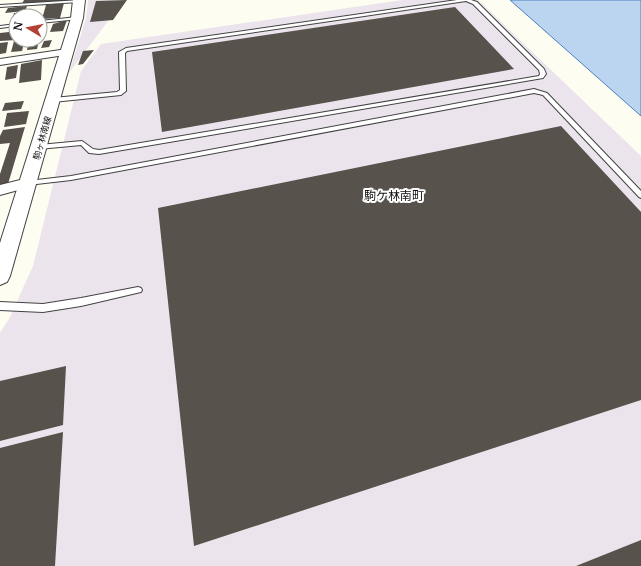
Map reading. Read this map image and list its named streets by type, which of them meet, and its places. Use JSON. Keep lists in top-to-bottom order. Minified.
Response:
{"streets":{"street":["駒ヶ林南線"]},"districts":["駒ケ林南町"],"north":"left"}
